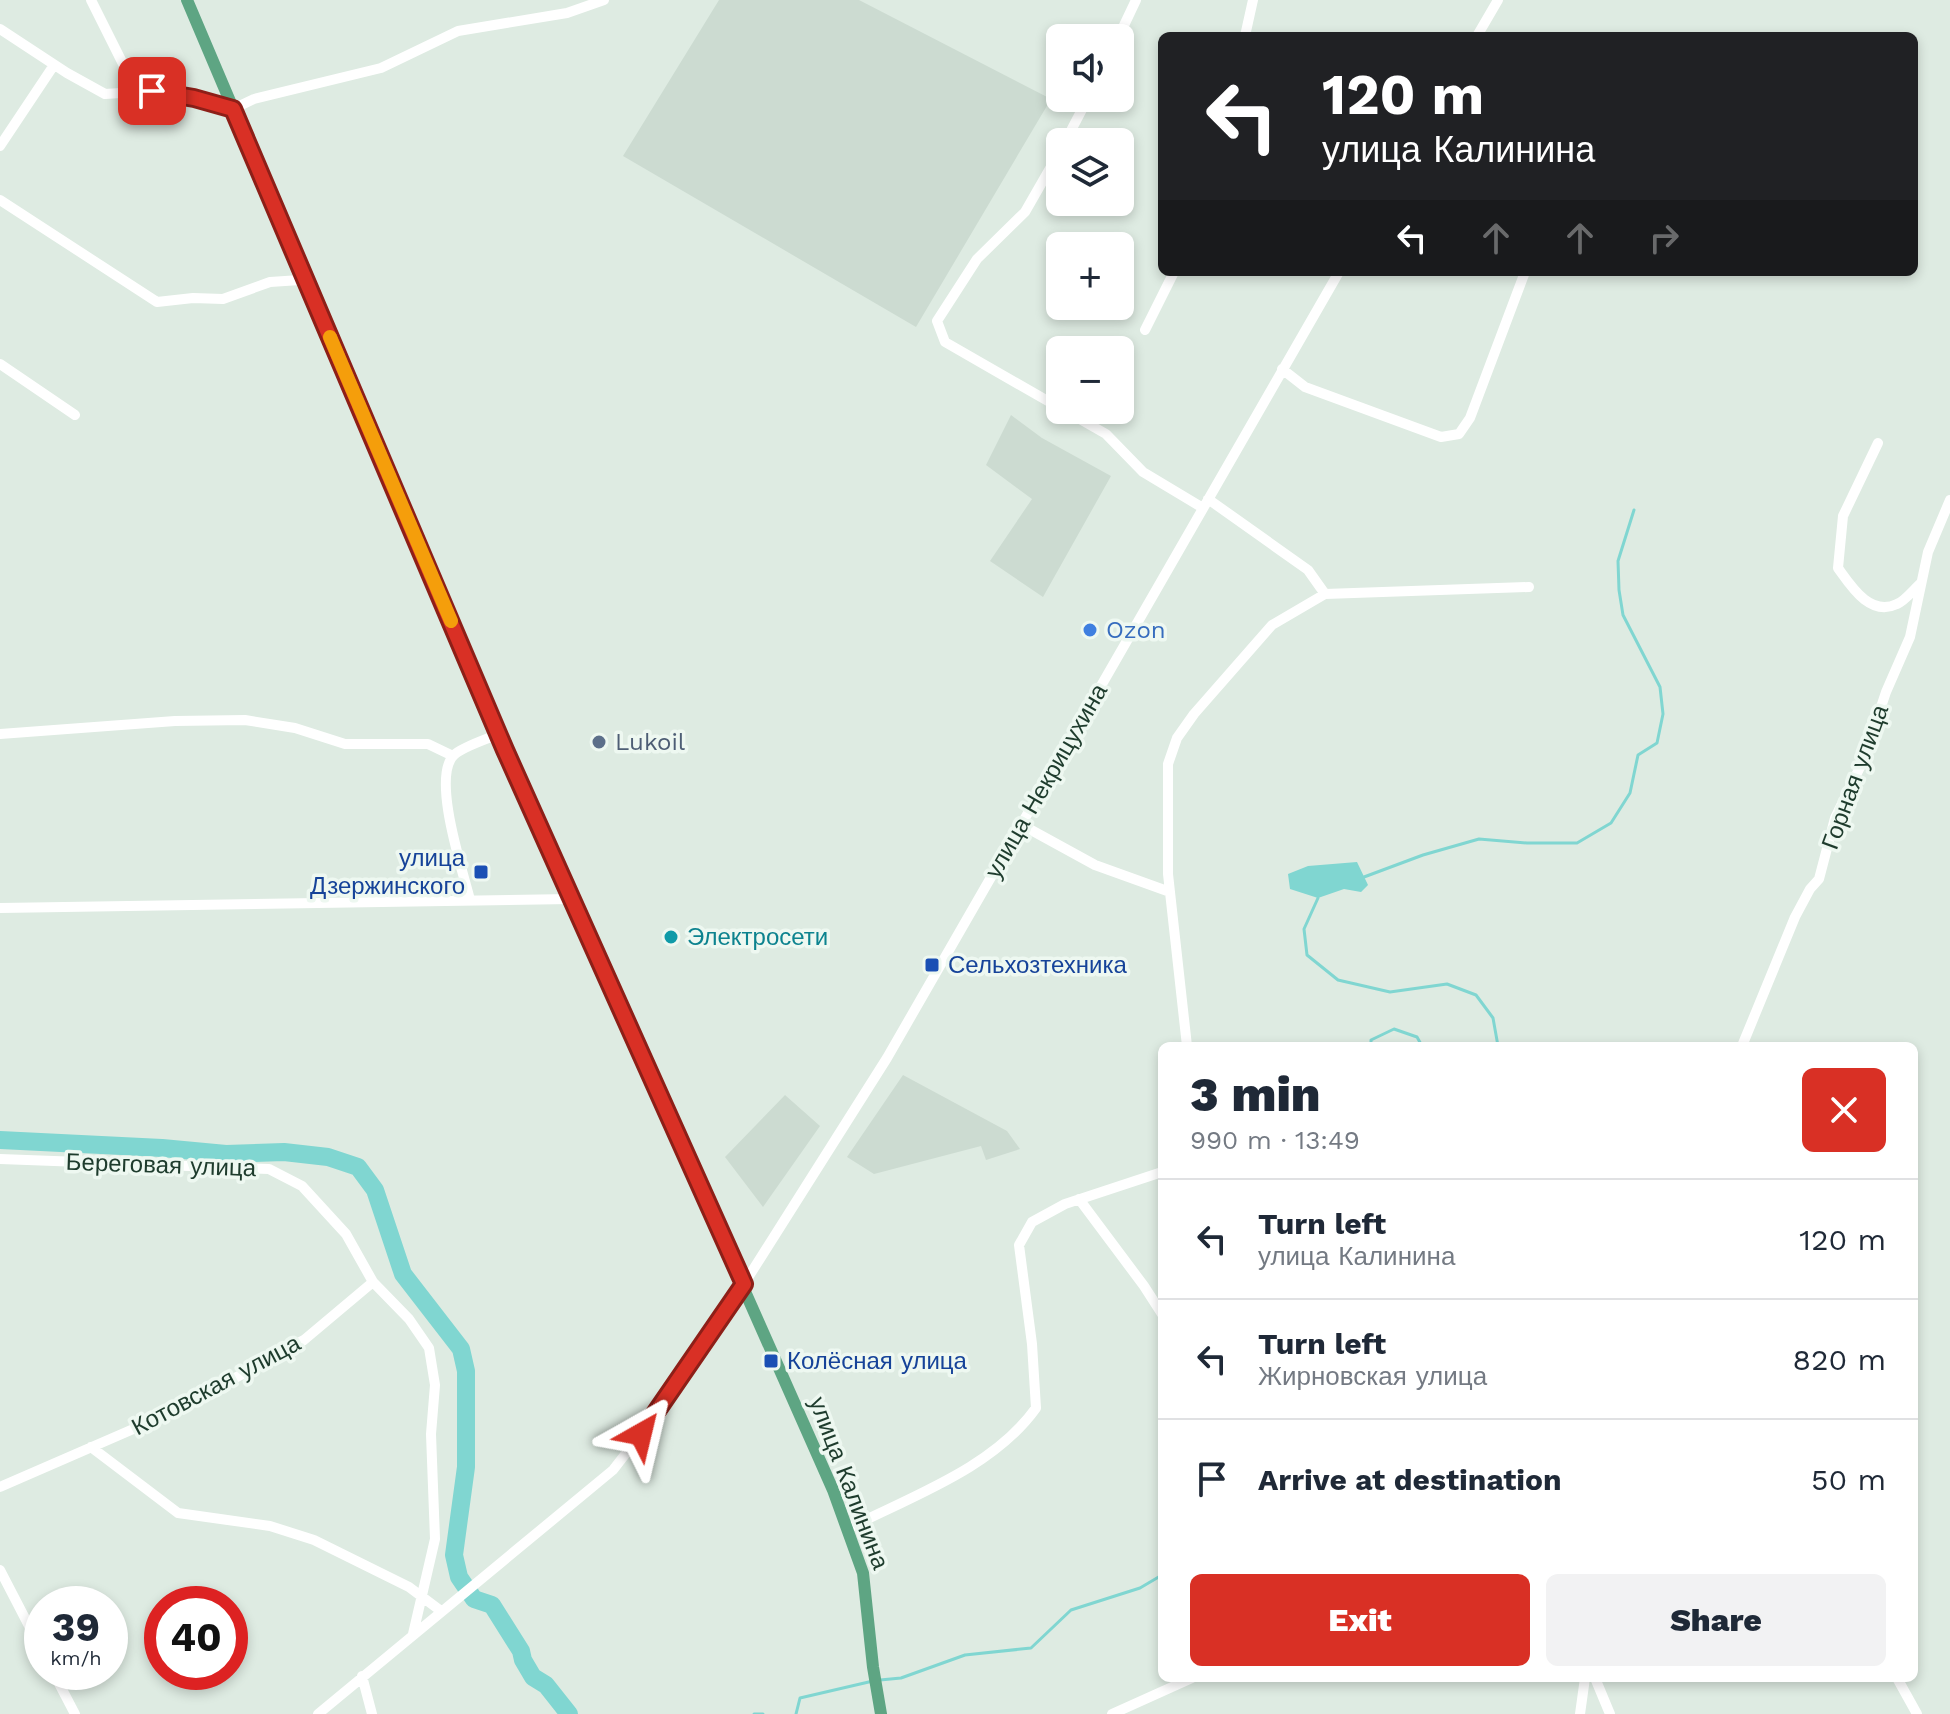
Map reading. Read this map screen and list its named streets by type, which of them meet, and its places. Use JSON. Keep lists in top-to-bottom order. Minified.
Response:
{"streets":{"main road":["улица Калинина"],"street":["Горная улица","улица Некрицухина","Береговая улица","Котовская улица"]},"crossings":[["улица Некрицухина","Береговая улица"],["улица Некрицухина","Котовская улица"],["улица Некрицухина","улица Калинина"],["Береговая улица","Котовская улица"]],"places":{"other":["Ozon","Lukoil","Электросети"],"transit":["улица Дзержинского","Сельхозтехника","Колёсная улица"]},"page":{"map_buttons":["+","−"],"turn":["120 m","улица Калинина"],"heading":["3 min","990 m · 13:49"],"list":[{"name":"Turn left","note":"улица Калинина","value":"120 m"},{"name":"Turn left","note":"Жирновская улица","value":"820 m"},{"name":"Arrive at destination","value":"50 m"}],"buttons":["Exit","Share"],"speed":"39 km/h","limit":"40"}}
